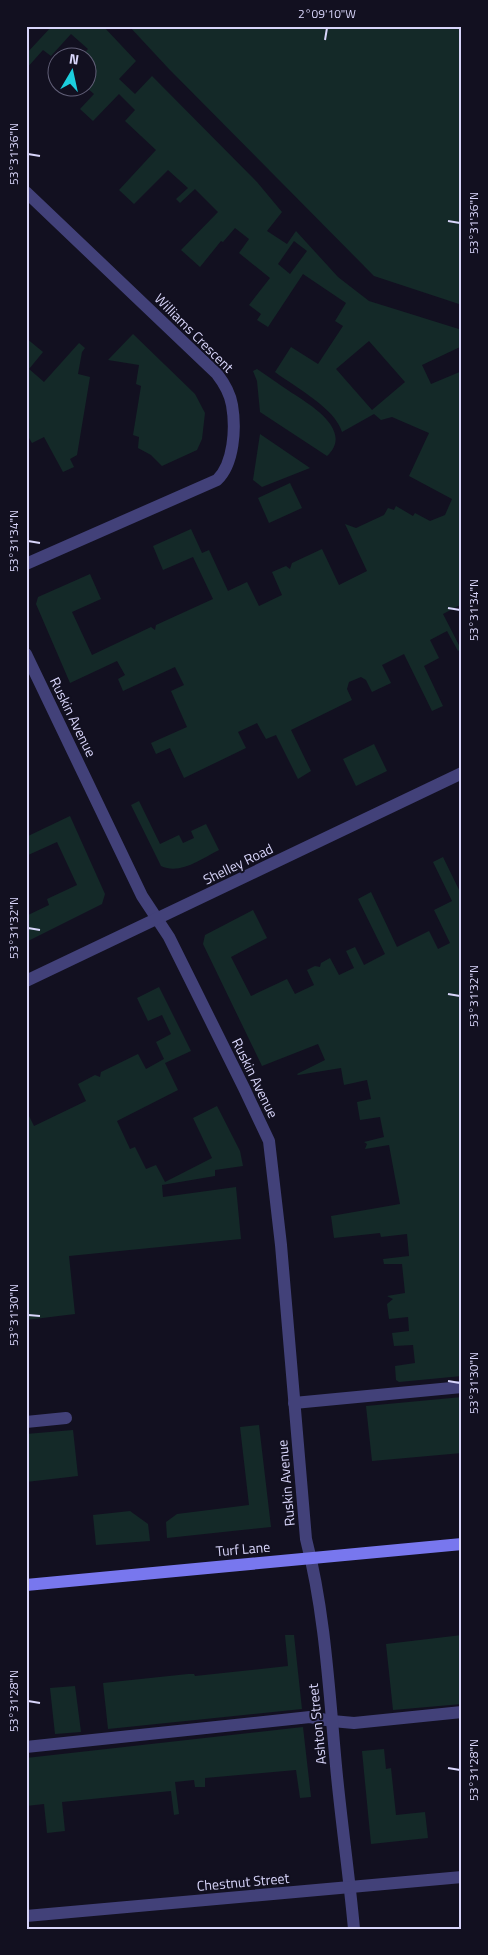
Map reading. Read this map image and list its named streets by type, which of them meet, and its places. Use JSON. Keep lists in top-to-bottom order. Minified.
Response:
{"streets":{"street":["Williams Crescent","Ruskin Avenue","Shelley Road","Turf Lane","Ashton Street","Chestnut Street"]},"crossings":[["Ruskin Avenue","Shelley Road"],["Ruskin Avenue","Turf Lane"],["Ruskin Avenue","Ashton Street"],["Turf Lane","Ashton Street"],["Ashton Street","Chestnut Street"]],"north":"top","coordinates":["2°09'10\"W","53°31'36\"N","53°31'34\"N","53°31'32\"N","53°31'30\"N","53°31'28\"N"]}
